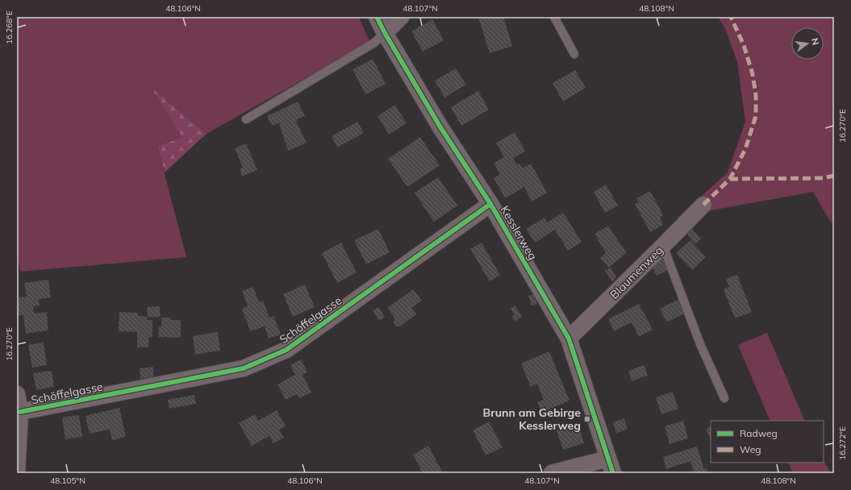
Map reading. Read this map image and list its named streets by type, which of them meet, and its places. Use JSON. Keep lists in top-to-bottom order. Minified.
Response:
{"streets":{"street":["Kesslerweg","Blaumenweg","Schöffelgasse"]},"crossings":[["Kesslerweg","Blaumenweg"],["Kesslerweg","Schöffelgasse"]],"places":{"transit":["Brunn am Gebirge Kesslerweg"]},"legend":["Radweg","Weg"],"north":"right","coordinates":["48.106°N","48.107°N","48.108°N","16.268°E","16.270°E","16.272°E","48.105°N"]}
